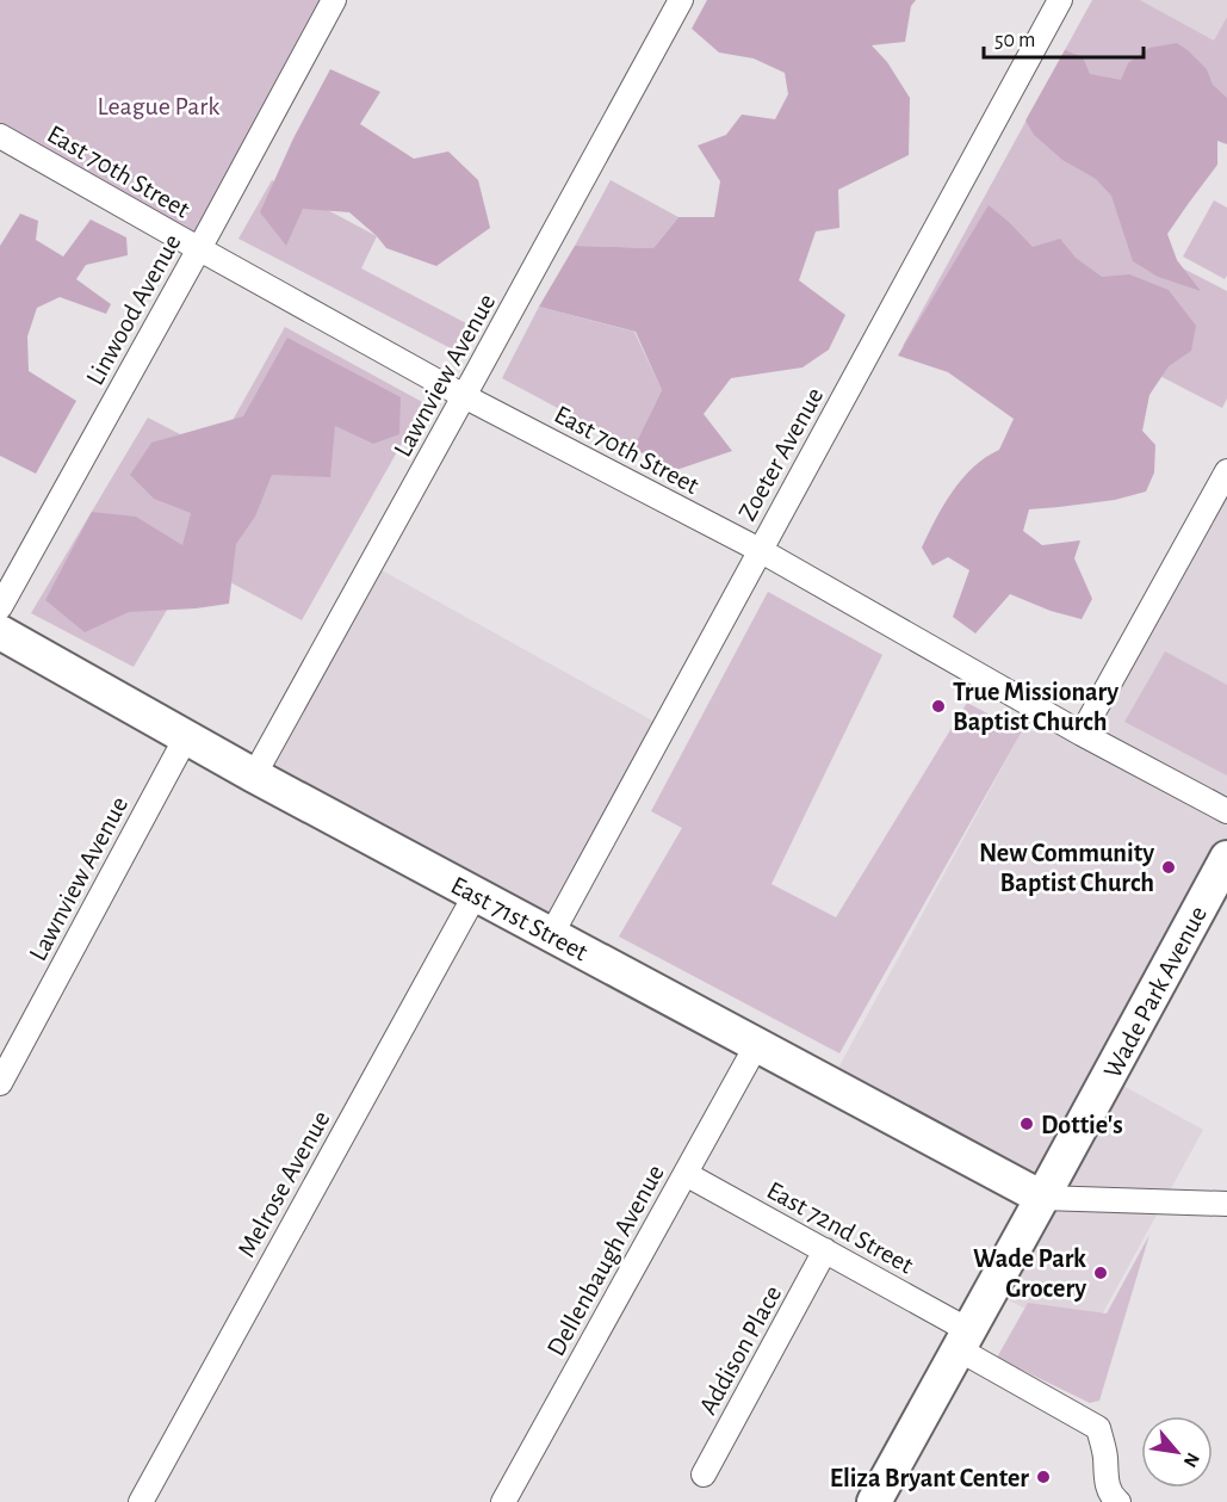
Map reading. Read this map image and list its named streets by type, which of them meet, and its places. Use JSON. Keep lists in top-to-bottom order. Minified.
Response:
{"streets":{"street":["East 70th Street","Linwood Avenue","Lawnview Avenue","Zoeter Avenue","East 71st Street","Wade Park Avenue","Melrose Avenue","East 72nd Street","Dellenbaugh Avenue","Addison Place"]},"crossings":[["East 70th Street","Linwood Avenue"],["East 70th Street","Lawnview Avenue"],["East 70th Street","Zoeter Avenue"],["Lawnview Avenue","East 71st Street"],["Zoeter Avenue","East 71st Street"],["East 71st Street","Wade Park Avenue"],["East 71st Street","Melrose Avenue"],["East 71st Street","Dellenbaugh Avenue"],["Wade Park Avenue","East 72nd Street"],["East 72nd Street","Dellenbaugh Avenue"],["East 72nd Street","Addison Place"]],"parks":["League Park"],"places":["True Missionary Baptist Church","New Community Baptist Church","Dottie's","Wade Park Grocery","Eliza Bryant Center"],"scale_bar":"50 m","north":"bottom right"}
